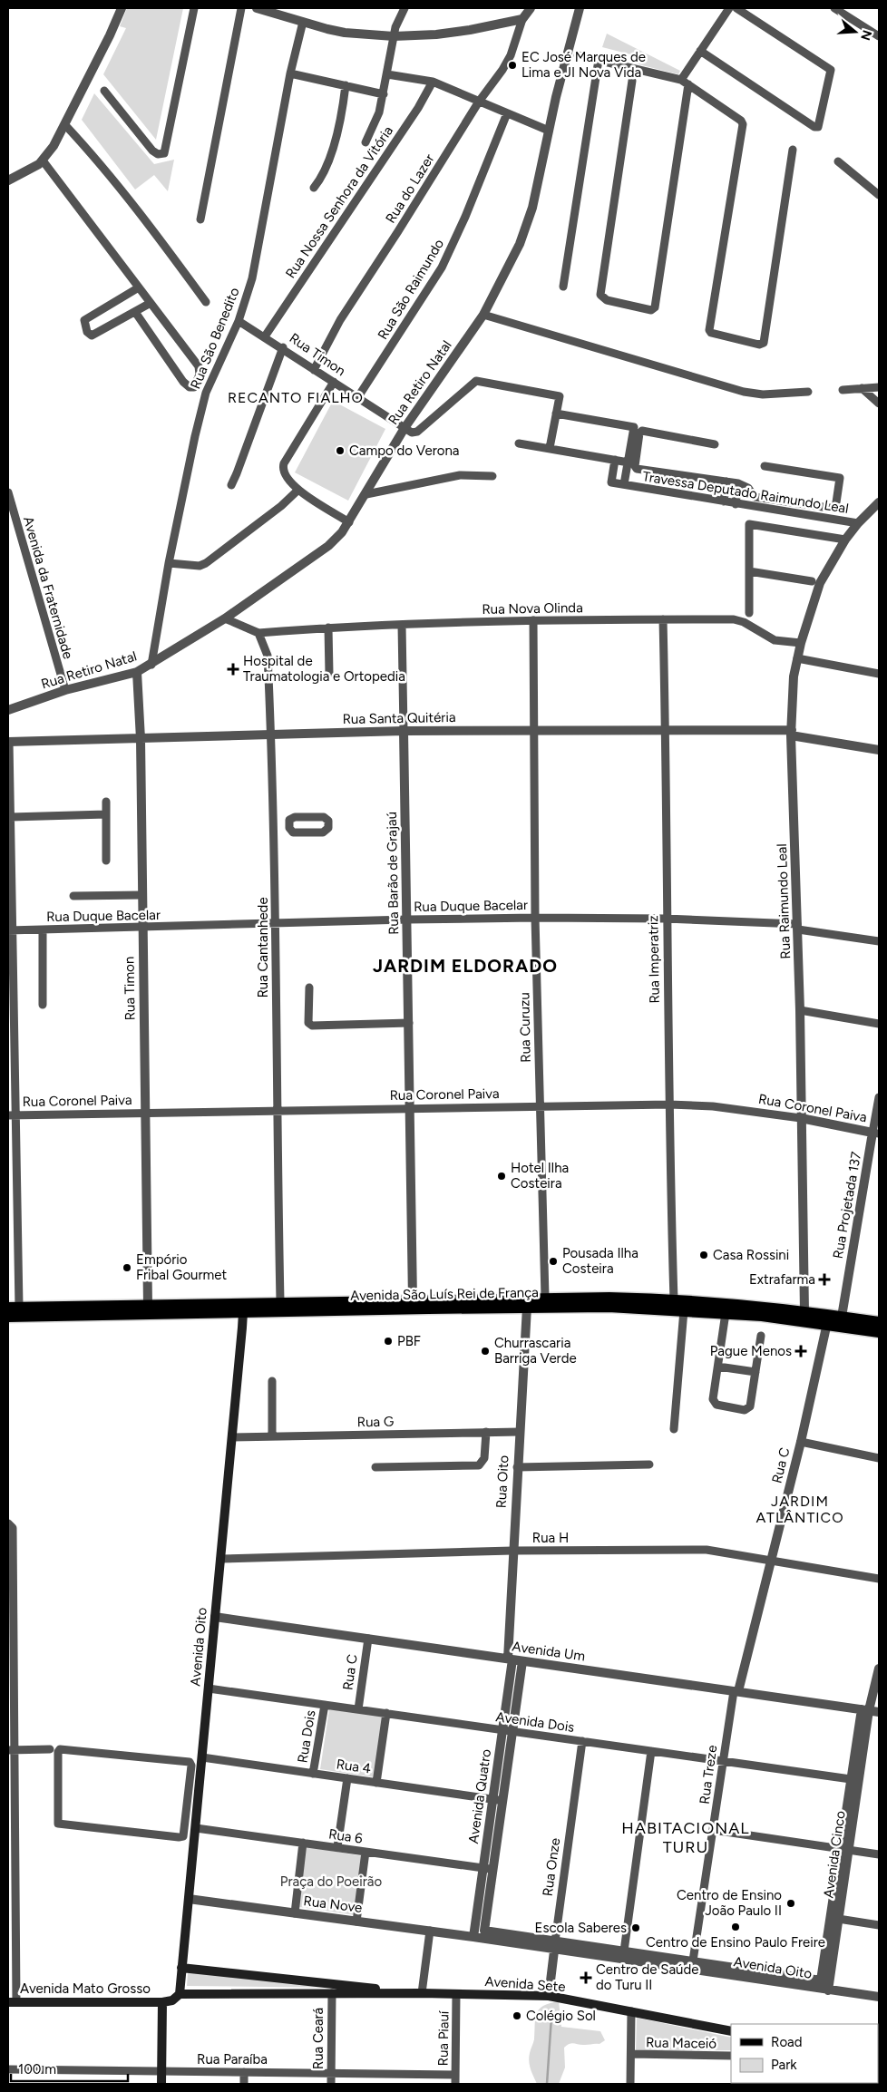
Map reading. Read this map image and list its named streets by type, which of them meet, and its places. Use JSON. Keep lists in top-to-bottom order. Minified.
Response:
{"streets":{"main road":["Avenida São Luís Rei de França","Avenida Oito","Avenida Sete","Avenida Mato Grosso"],"street":["Rua do Lazer","Rua Nossa Senhora da Vitória","Rua São Raimundo","Rua São Benedito","Rua Timon","Rua Retiro Natal","Travessa Deputado Raimundo Leal","Avenida da Fraternidade","Rua Nova Olinda","Rua Santa Quitéria","Rua Barão de Grajaú","Rua Raimundo Leal","Rua Duque Bacelar","Rua Cantanhede","Rua Imperatriz","Rua Curuzu","Rua Coronel Paiva","Rua Projetada 137","Rua G","Rua C","Rua Oito","Rua H","Avenida Um","Avenida Dois","Rua Dois","Rua 4","Rua Treze","Avenida Quatro","Rua 6","Avenida Cinco","Rua Onze","Rua Nove","Rua Ceará","Rua Piauí","Rua Maceió","Rua Paraíba"]},"crossings":[["Rua do Lazer","Rua Timon"],["Rua Nossa Senhora da Vitória","Rua Timon"],["Rua São Raimundo","Rua Timon"],["Rua São Benedito","Rua Timon"],["Rua São Benedito","Rua Retiro Natal"],["Rua Timon","Rua Retiro Natal"],["Rua Timon","Rua Santa Quitéria"],["Rua Timon","Rua Duque Bacelar"],["Rua Timon","Rua Coronel Paiva"],["Rua Timon","Avenida São Luís Rei de França"],["Rua Retiro Natal","Avenida da Fraternidade"],["Travessa Deputado Raimundo Leal","Rua Raimundo Leal"],["Rua Nova Olinda","Rua Barão de Grajaú"],["Rua Nova Olinda","Rua Raimundo Leal"],["Rua Nova Olinda","Rua Cantanhede"],["Rua Nova Olinda","Rua Imperatriz"],["Rua Nova Olinda","Rua Curuzu"],["Rua Santa Quitéria","Rua Barão de Grajaú"],["Rua Santa Quitéria","Rua Raimundo Leal"],["Rua Santa Quitéria","Rua Cantanhede"],["Rua Santa Quitéria","Rua Imperatriz"],["Rua Santa Quitéria","Rua Curuzu"],["Rua Barão de Grajaú","Rua Duque Bacelar"],["Rua Barão de Grajaú","Rua Coronel Paiva"],["Rua Barão de Grajaú","Avenida São Luís Rei de França"],["Rua Raimundo Leal","Rua Duque Bacelar"],["Rua Raimundo Leal","Rua Coronel Paiva"],["Rua Raimundo Leal","Avenida São Luís Rei de França"],["Rua Duque Bacelar","Rua Cantanhede"],["Rua Duque Bacelar","Rua Imperatriz"],["Rua Duque Bacelar","Rua Curuzu"],["Rua Cantanhede","Rua Coronel Paiva"],["Rua Cantanhede","Avenida São Luís Rei de França"],["Rua Imperatriz","Rua Coronel Paiva"],["Rua Imperatriz","Avenida São Luís Rei de França"],["Rua Curuzu","Rua Coronel Paiva"],["Rua Curuzu","Avenida São Luís Rei de França"],["Rua Coronel Paiva","Rua Projetada 137"],["Rua Projetada 137","Avenida São Luís Rei de França"],["Avenida São Luís Rei de França","Rua C"],["Avenida São Luís Rei de França","Rua Oito"],["Avenida São Luís Rei de França","Avenida Oito"],["Rua G","Rua Oito"],["Rua G","Avenida Oito"],["Rua C","Rua H"],["Rua C","Avenida Um"],["Rua C","Avenida Dois"],["Rua C","Rua Treze"],["Rua Oito","Rua H"],["Rua Oito","Avenida Um"],["Rua Oito","Avenida Quatro"],["Rua H","Avenida Oito"],["Avenida Oito","Avenida Um"],["Avenida Oito","Avenida Dois"],["Avenida Oito","Rua 4"],["Avenida Oito","Rua Treze"],["Avenida Oito","Avenida Quatro"],["Avenida Oito","Rua 6"],["Avenida Oito","Avenida Cinco"],["Avenida Oito","Rua Onze"],["Avenida Oito","Rua Nove"],["Avenida Oito","Avenida Sete"],["Avenida Um","Rua Treze"],["Avenida Um","Avenida Quatro"],["Avenida Um","Avenida Cinco"],["Avenida Dois","Rua Dois"],["Avenida Dois","Rua Treze"],["Avenida Dois","Avenida Quatro"],["Avenida Dois","Avenida Cinco"],["Avenida Dois","Rua Onze"],["Rua Dois","Rua 4"],["Rua 4","Avenida Quatro"],["Avenida Quatro","Rua 6"],["Avenida Quatro","Rua Nove"],["Rua Onze","Avenida Sete"],["Avenida Sete","Rua Ceará"],["Avenida Sete","Rua Piauí"],["Rua Ceará","Rua Paraíba"],["Rua Piauí","Rua Paraíba"]],"districts":["RECANTO FIALHO","JARDIM ELDORADO","JARDIM ATLÂNTICO","HABITACIONAL TURU"],"parks":["Praça do Poeirão"],"places":{"other":["EC José Marques de Lima e JI Nova Vida","Campo do Verona","Hotel Ilha Costeira","Casa Rossini","Pousada Ilha Costeira","Empório Fribal Gourmet","PBF","Churrascaria Barriga Verde","Centro de Ensino João Paulo II","Centro de Ensino Paulo Freire","Escola Saberes","Colégio Sol"],"health":["Hospital de Traumatologia e Ortopedia","Extrafarma","Pague Menos","Centro de Saúde do Turu II"]},"legend":["Road","Park"],"scale_bar":"100 m","north":"right"}
